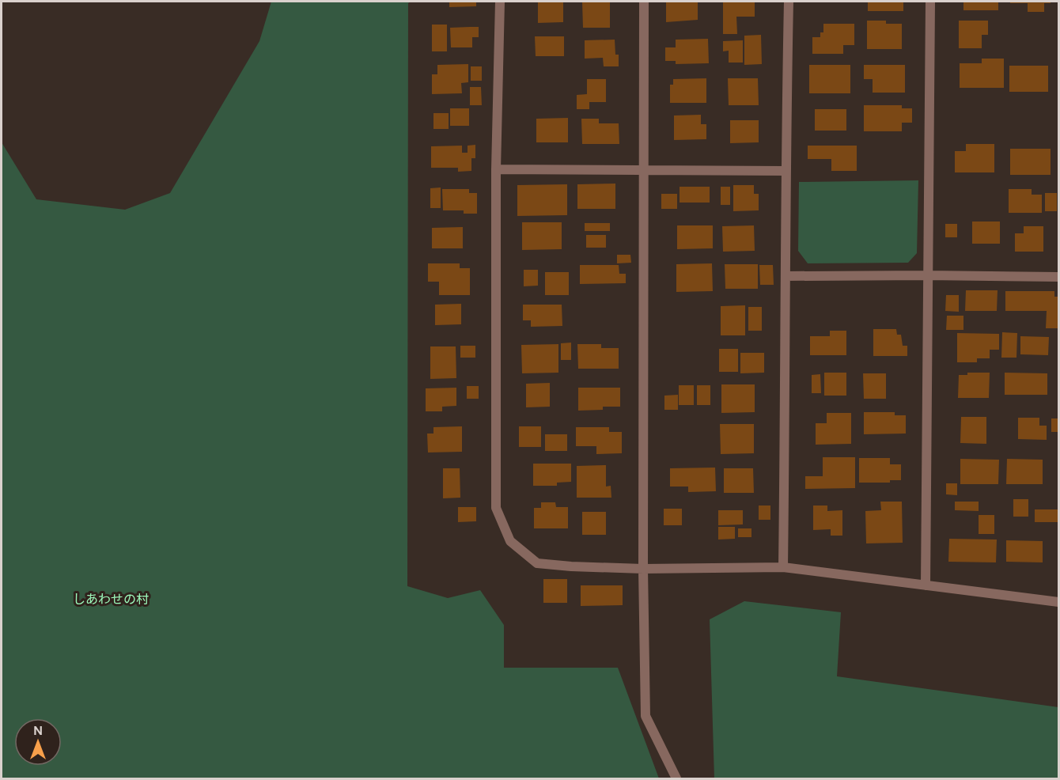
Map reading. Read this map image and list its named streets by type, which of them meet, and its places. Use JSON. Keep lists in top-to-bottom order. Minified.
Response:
{"parks":["しあわせの村"],"north":"top"}
